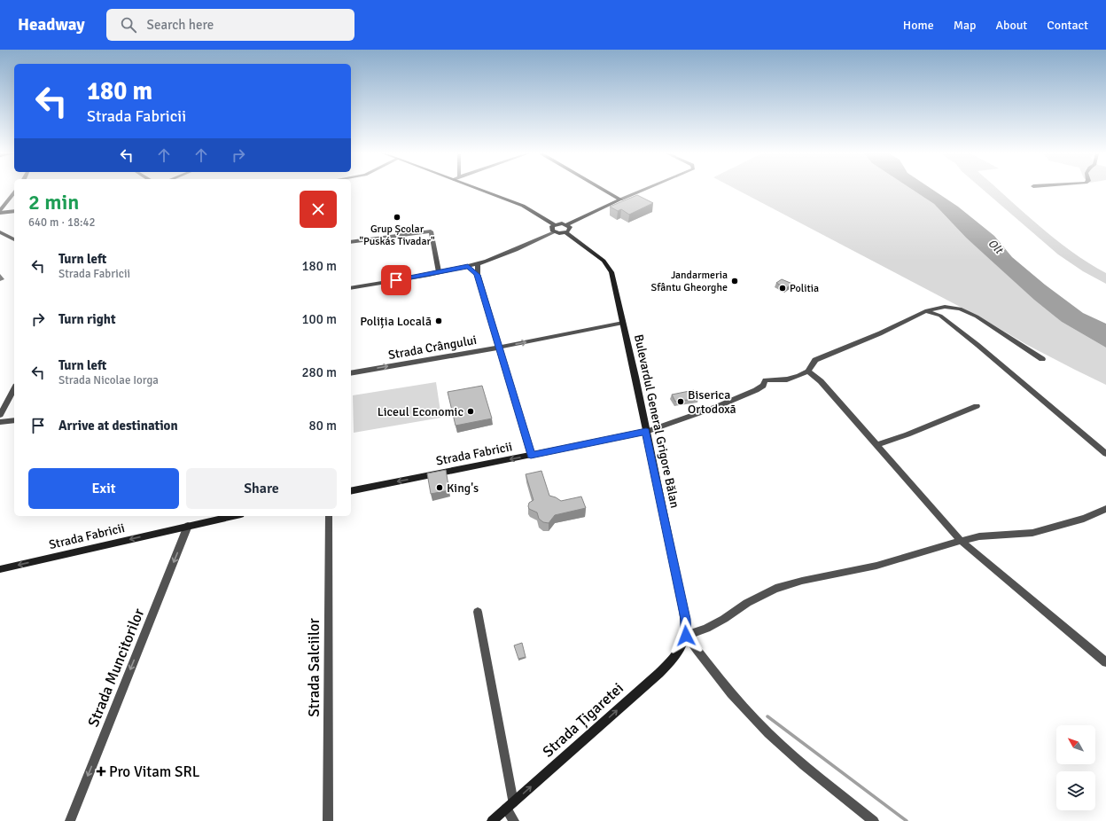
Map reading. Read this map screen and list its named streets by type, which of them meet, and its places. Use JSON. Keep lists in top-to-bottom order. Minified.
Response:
{"streets":{"main road":["Bulevardul General Grigore Bălan","Strada Fabricii","Strada Țigaretei"],"street":["Strada Crângului","Strada Muncitorilor","Strada Salciilor"]},"crossings":[["Strada Crângului","Bulevardul General Grigore Bălan"],["Bulevardul General Grigore Bălan","Strada Fabricii"],["Bulevardul General Grigore Bălan","Strada Țigaretei"],["Strada Fabricii","Strada Muncitorilor"]],"one_way":["Strada Crângului","Strada Fabricii","Strada Muncitorilor","Strada Țigaretei"],"water":["Olt"],"places":{"other":["Grup Școlar \"Puskás Tivadar\"","Jandarmeria Sfântu Gheorghe","Politia","Poliția Locală","Biserica Ortodoxă","Liceul Economic","King's"],"health":["Pro Vitam SRL"]},"north":"top left","page":{"header":"Headway","search":"Search here","nav":["Home","Map","About","Contact"],"turn":["180 m","Strada Fabricii"],"heading":["2 min","640 m · 18:42"],"list":[{"name":"Turn left","note":"Strada Fabricii","value":"180 m"},{"name":"Turn right","value":"100 m"},{"name":"Turn left","note":"Strada Nicolae Iorga","value":"280 m"},{"name":"Arrive at destination","value":"80 m"}],"buttons":["Exit","Share"]}}
